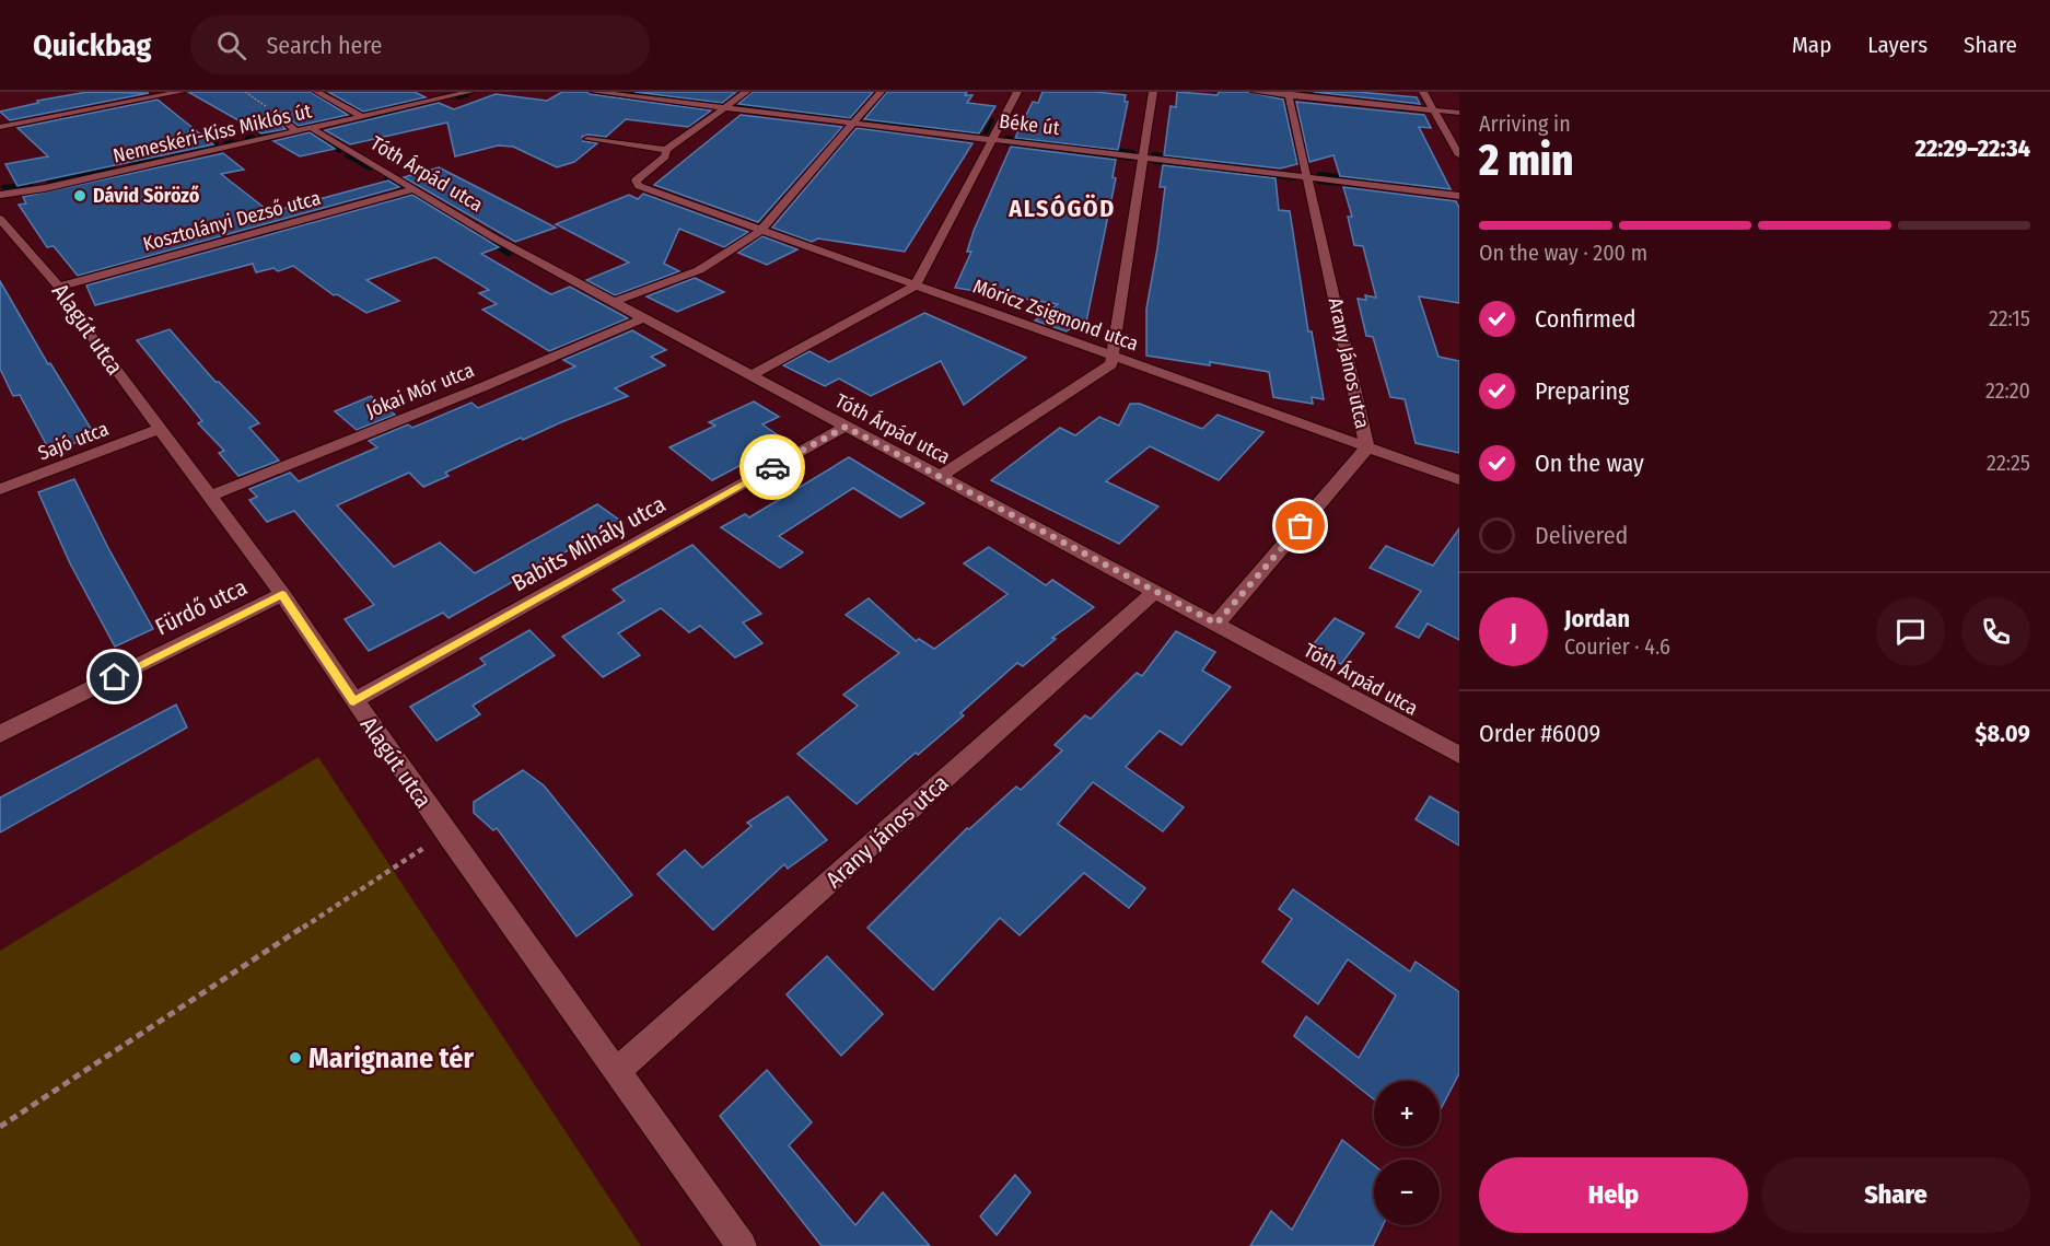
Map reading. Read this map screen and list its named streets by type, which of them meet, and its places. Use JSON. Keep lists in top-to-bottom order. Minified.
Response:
{"streets":{"street":["Béke út","Nemeskéri-Kiss Miklós út","Tóth Árpád utca","Kosztolányi Dezső utca","Móricz Zsigmond utca","Alagút utca","Arany János utca","Jókai Mór utca","Sajó utca","Babits Mihály utca","Fürdő utca"]},"crossings":[["Béke út","Arany János utca"],["Nemeskéri-Kiss Miklós út","Tóth Árpád utca"],["Tóth Árpád utca","Kosztolányi Dezső utca"],["Tóth Árpád utca","Arany János utca"],["Tóth Árpád utca","Jókai Mór utca"],["Tóth Árpád utca","Babits Mihály utca"],["Kosztolányi Dezső utca","Alagút utca"],["Móricz Zsigmond utca","Arany János utca"],["Alagút utca","Arany János utca"],["Alagút utca","Jókai Mór utca"],["Alagút utca","Sajó utca"],["Alagút utca","Babits Mihály utca"],["Alagút utca","Fürdő utca"]],"districts":["ALSÓGÖD"],"places":["Dávid Söröző","Marignane tér"],"page":{"header":"Quickbag","search":"Search here","nav":["Map","Layers","Share"],"heading":["2 min","Arriving in","22:29–22:34"],"panel":["Jordan","Courier · 4.6","Order #6009","$8.09"],"bar":"On the way · 200 m","list":[["Confirmed","22:15"],["Preparing","22:20"],["On the way","22:25"],"Delivered"],"round":"J","map_buttons":["+","−"],"buttons":["Help","Share"]}}
